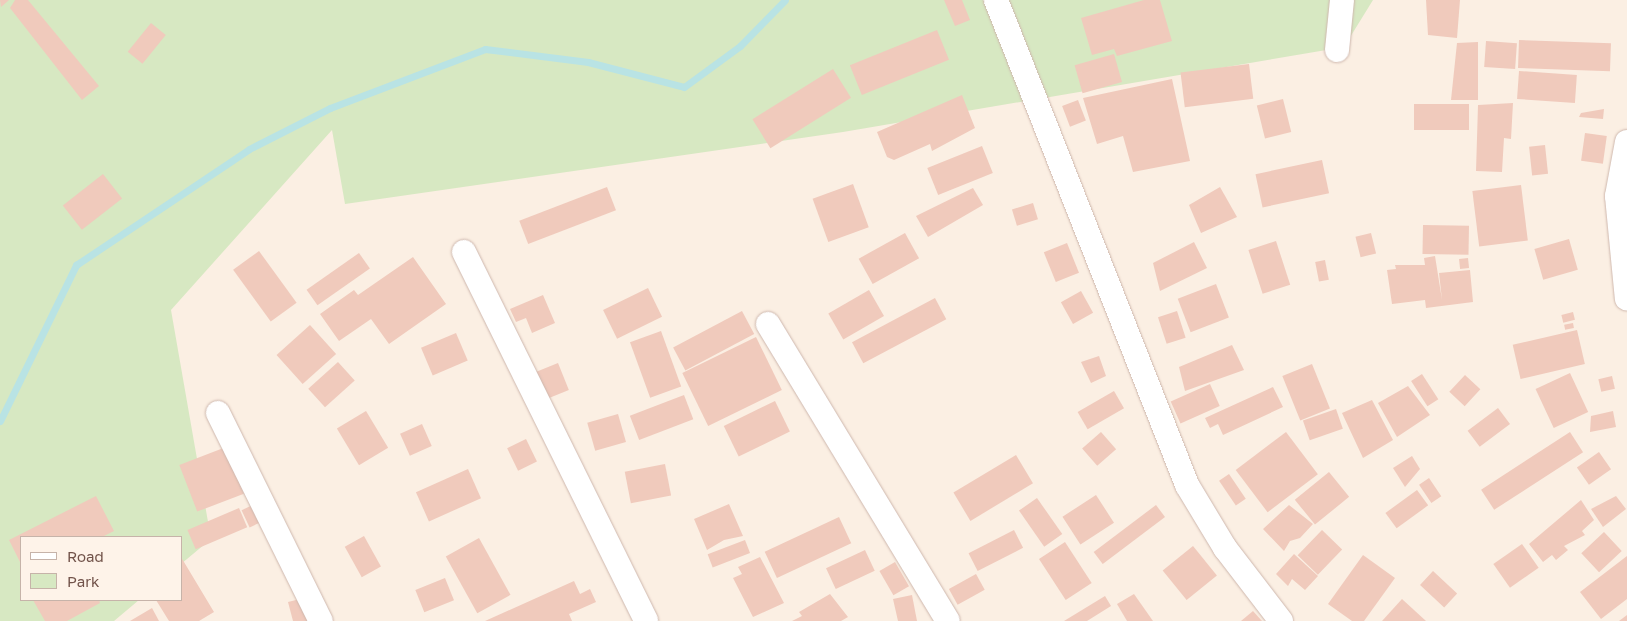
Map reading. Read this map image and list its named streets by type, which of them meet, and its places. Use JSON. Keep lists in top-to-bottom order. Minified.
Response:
{"legend":["Road","Park"]}
